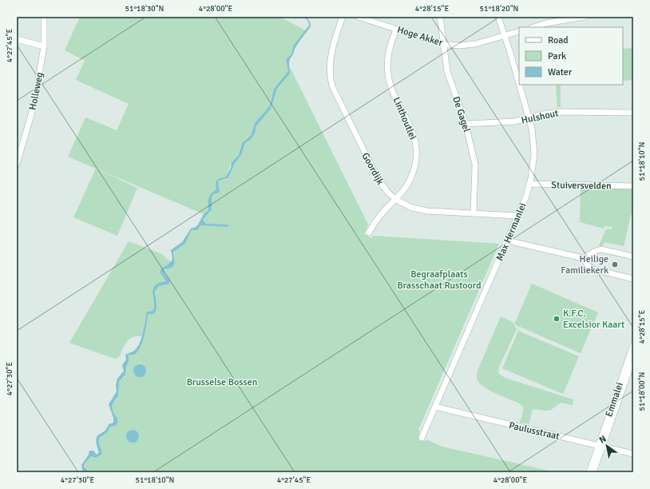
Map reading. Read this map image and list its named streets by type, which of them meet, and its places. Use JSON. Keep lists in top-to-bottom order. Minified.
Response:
{"streets":{"street":["Hoge Akker","Holleweg","De Gagel","Hulshout","Linthoutlei","Goordijk","Stuiversvelden","Max Hermanlei","Emmalei","Paulusstraat"]},"crossings":[["Hoge Akker","De Gagel"],["Hoge Akker","Linthoutlei"],["Hoge Akker","Max Hermanlei"],["De Gagel","Hulshout"],["De Gagel","Goordijk"],["Hulshout","Max Hermanlei"],["Linthoutlei","Goordijk"],["Goordijk","Max Hermanlei"],["Stuiversvelden","Max Hermanlei"],["Max Hermanlei","Paulusstraat"],["Emmalei","Paulusstraat"]],"parks":["Begraafplaats Brasschaat Rustoord","Brusselse Bossen"],"places":["Heilige Familiekerk","K.F.C. Excelsior Kaart"],"legend":["Road","Park","Water"],"north":"top left","coordinates":["51°18'30\"N","4°28'00\"E","4°28'15\"E","51°18'20\"N","4°27'45\"E","51°18'10\"N","4°27'30\"E","51°18'00\"N"]}
